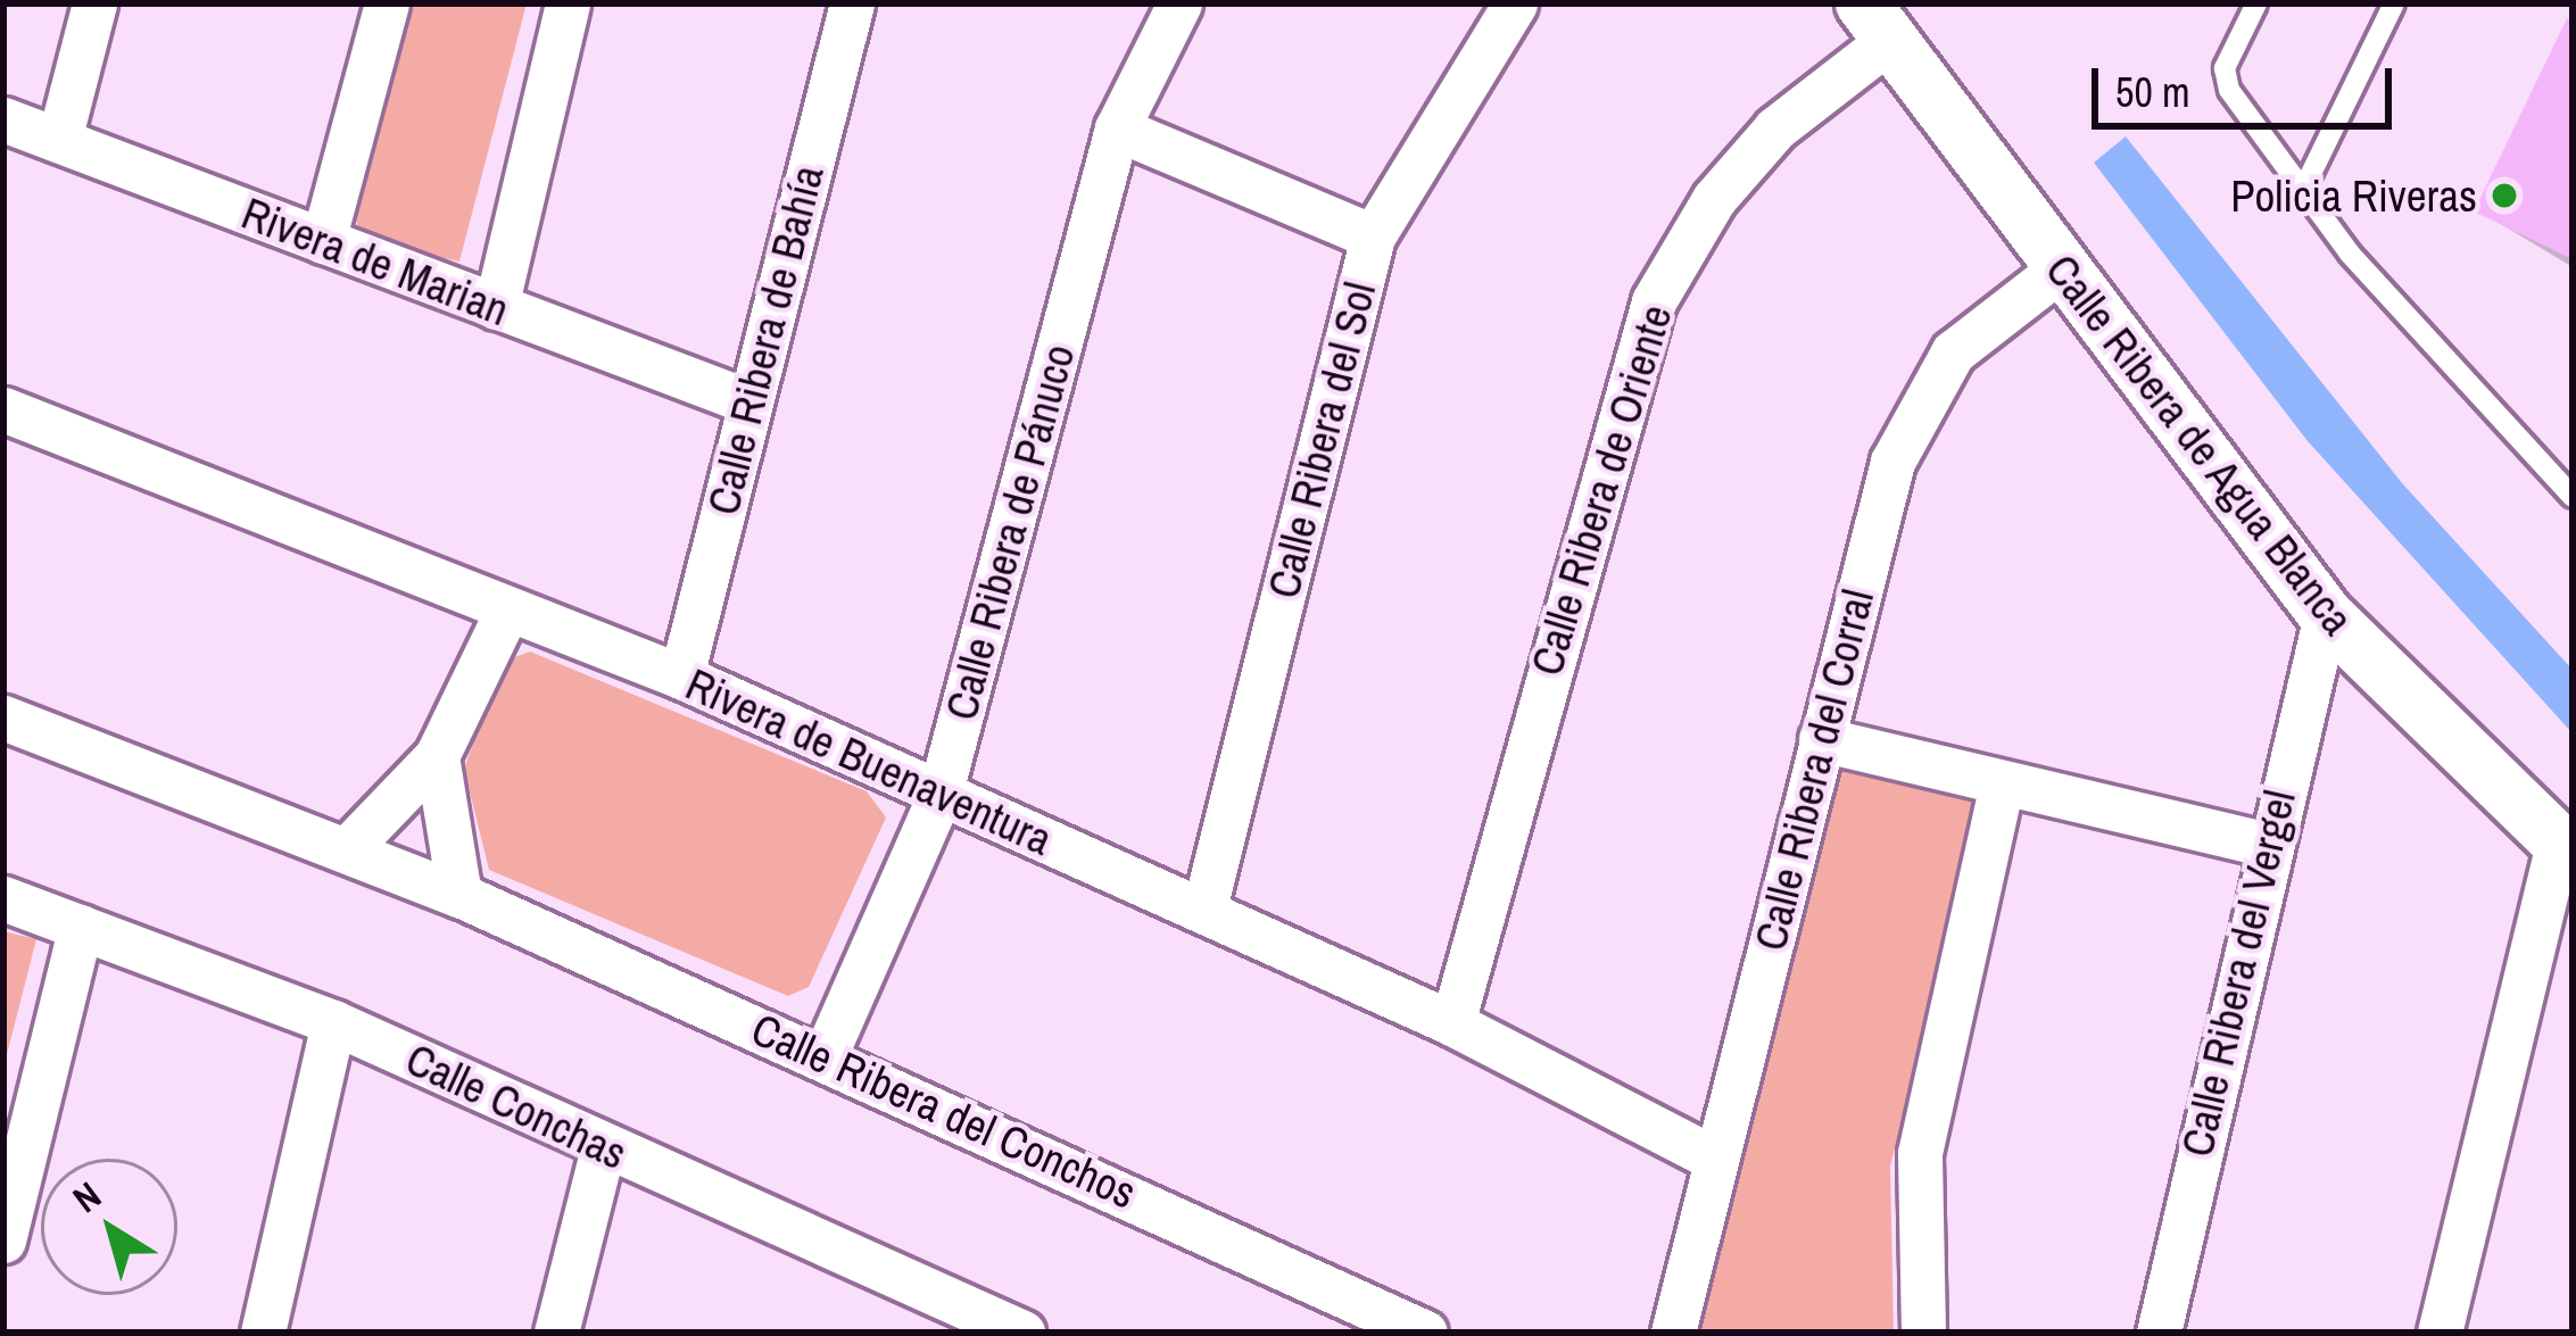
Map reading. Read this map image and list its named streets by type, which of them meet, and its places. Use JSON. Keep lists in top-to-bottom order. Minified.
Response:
{"streets":{"street":["Rivera de Marian","Calle Ribera de Bahía","Calle Ribera del Sol","Calle Ribera de Agua Blanca","Calle Ribera de Oriente","Calle Ribera de Pánuco","Rivera de Buenaventura","Calle Ribera del Corral","Calle Ribera del Vergel","Calle Conchas","Calle Ribera del Conchos"]},"crossings":[["Rivera de Marian","Calle Ribera de Bahía"],["Calle Ribera de Bahía","Rivera de Buenaventura"],["Calle Ribera del Sol","Rivera de Buenaventura"],["Calle Ribera de Agua Blanca","Calle Ribera de Oriente"],["Calle Ribera de Agua Blanca","Calle Ribera del Corral"],["Calle Ribera de Agua Blanca","Calle Ribera del Vergel"],["Calle Ribera de Oriente","Rivera de Buenaventura"],["Calle Ribera de Pánuco","Rivera de Buenaventura"],["Calle Ribera de Pánuco","Calle Ribera del Conchos"],["Rivera de Buenaventura","Calle Ribera del Corral"]],"places":["Policia Riveras"],"scale_bar":"50 m","north":"top left"}
